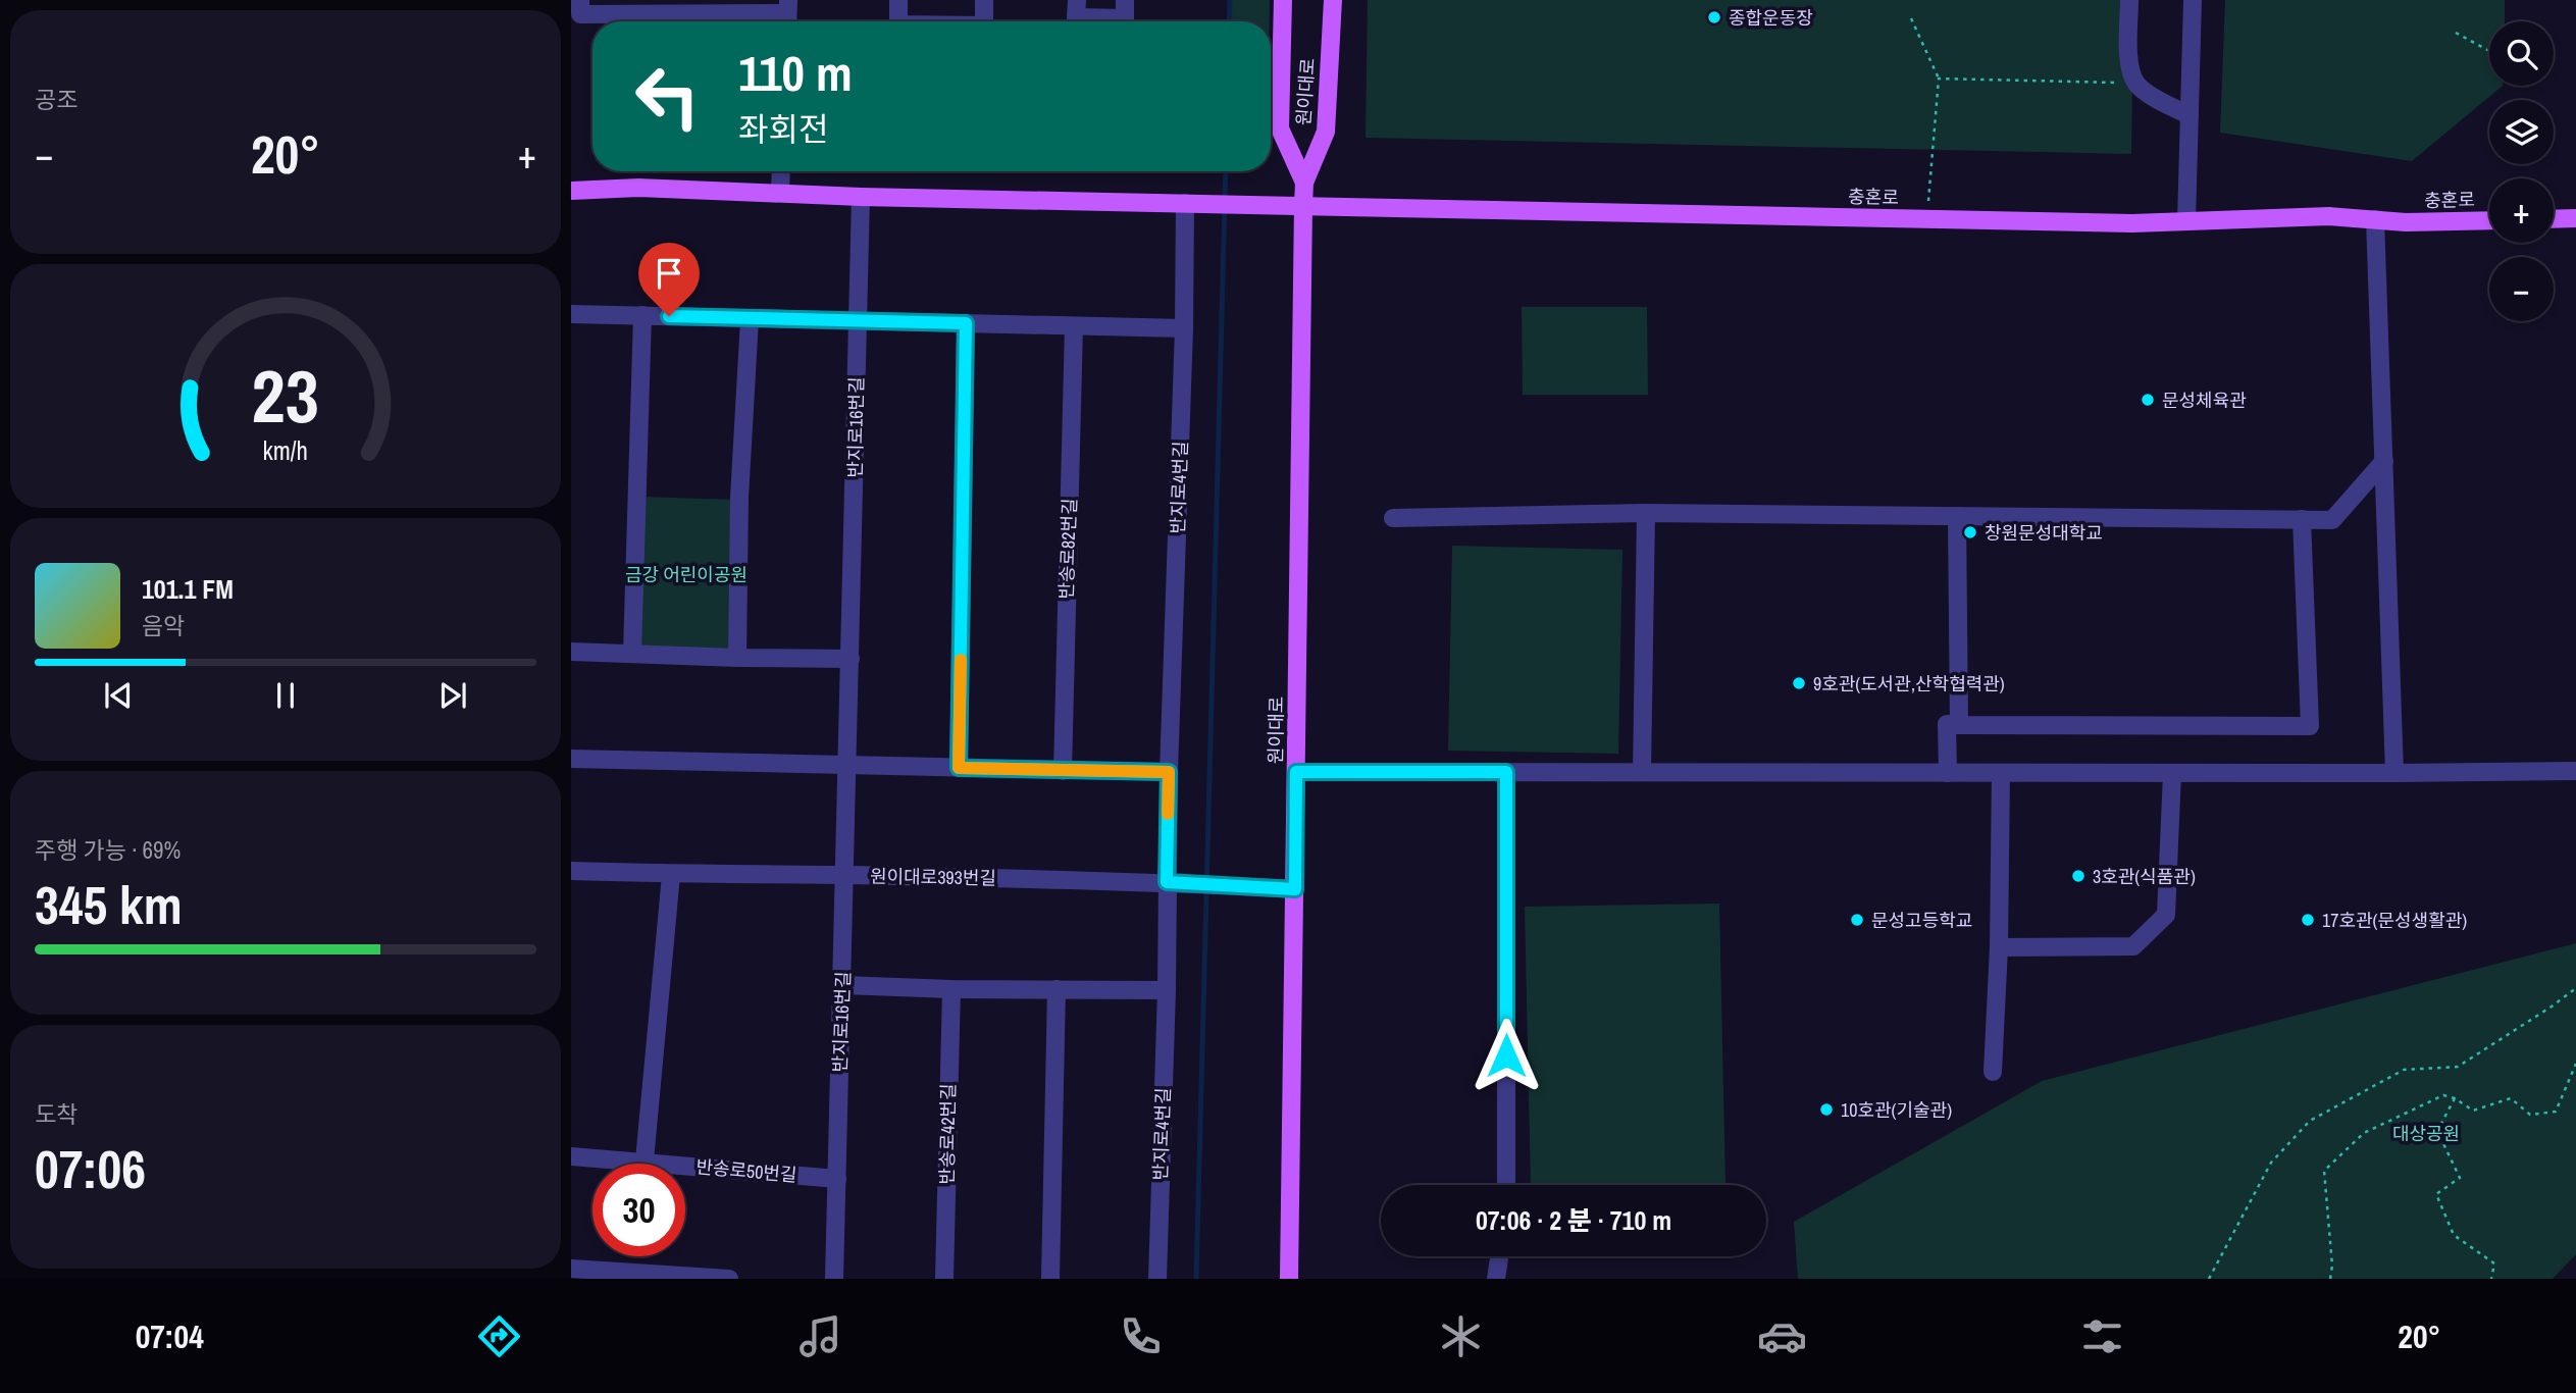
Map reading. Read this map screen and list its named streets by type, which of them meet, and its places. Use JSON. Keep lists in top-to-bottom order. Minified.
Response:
{"streets":{"main road":["원이대로","충혼로"],"street":["반지로16번길","반지로4번길","반송로82번길","원이대로393번길","반송로42번길","반송로50번길"]},"crossings":[["원이대로","충혼로"],["원이대로","원이대로393번길"],["충혼로","반지로4번길"],["반지로16번길","원이대로393번길"],["반지로16번길","반송로50번길"],["반지로4번길","원이대로393번길"]],"parks":["금강 어린이공원","대상공원"],"places":["종합운동장","문성체육관","창원문성대학교","9호관(도서관,산학협력관)","3호관(식품관)","문성고등학교","17호관(문성생활관)","10호관(기술관)"],"page":{"tile":["공조",["주행 가능 · 69%","345 km"],["도착","07:06"]],"map_buttons":["+","−"],"turn":["110 m","좌회전"],"heat":["−","20°","+"],"song":["101.1 FM","음악"],"limit":"30","trip":"07:06 · 2 분 · 710 m","tabs":["07:04","20°"],"gauge":["23","km/h"]}}
